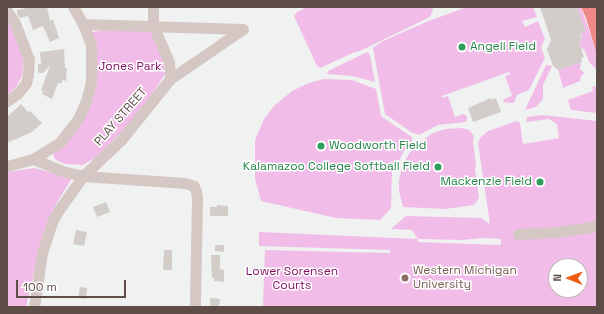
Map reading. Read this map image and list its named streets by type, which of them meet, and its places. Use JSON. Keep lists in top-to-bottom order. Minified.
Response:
{"streets":{"street":["PLAY STREET"]},"parks":["Jones Park","Lower Sorensen Courts"],"places":["Angell Field","Woodworth Field","Kalamazoo College Softball Field","Mackenzie Field","Western Michigan University"],"scale_bar":"100 m","north":"left"}
